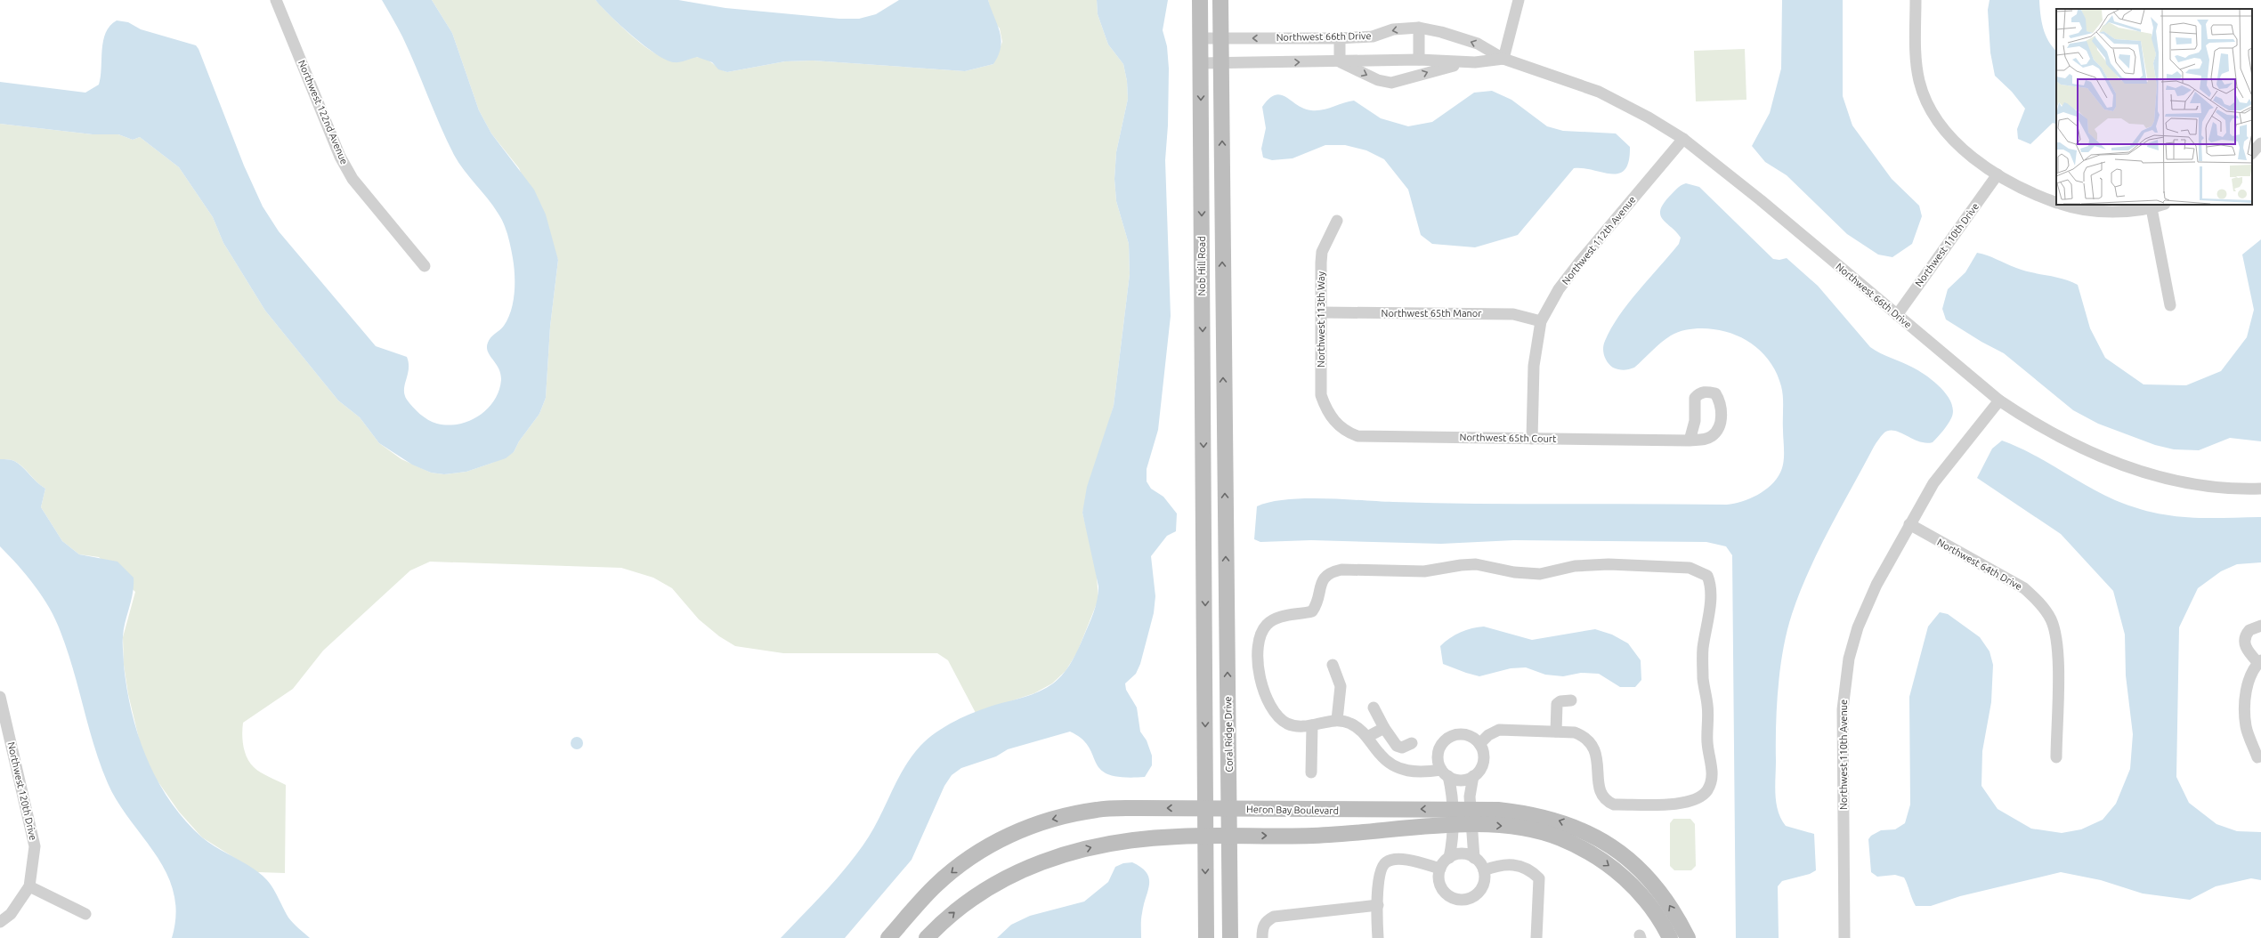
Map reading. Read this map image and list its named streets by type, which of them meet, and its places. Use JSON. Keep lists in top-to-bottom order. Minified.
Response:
{"streets":{"main road":["Nob Hill Road","Coral Ridge Drive","Heron Bay Boulevard"],"street":["Northwest 66th Drive","Northwest 122nd Avenue","Northwest 112th Avenue","Northwest 110th Drive","Northwest 65th Manor","Northwest 113th Way","Northwest 65th Court","Northwest 64th Drive","Northwest 110th Avenue","Northwest 120th Drive"]},"crossings":[["Northwest 66th Drive","Northwest 112th Avenue"],["Northwest 66th Drive","Northwest 110th Drive"],["Northwest 66th Drive","Nob Hill Road"],["Northwest 66th Drive","Northwest 110th Avenue"],["Northwest 112th Avenue","Northwest 65th Manor"],["Northwest 112th Avenue","Northwest 65th Court"],["Nob Hill Road","Coral Ridge Drive"],["Nob Hill Road","Heron Bay Boulevard"],["Northwest 65th Manor","Northwest 113th Way"],["Northwest 113th Way","Northwest 65th Court"],["Northwest 64th Drive","Northwest 110th Avenue"],["Coral Ridge Drive","Heron Bay Boulevard"]],"one_way":["Coral Ridge Drive"]}
